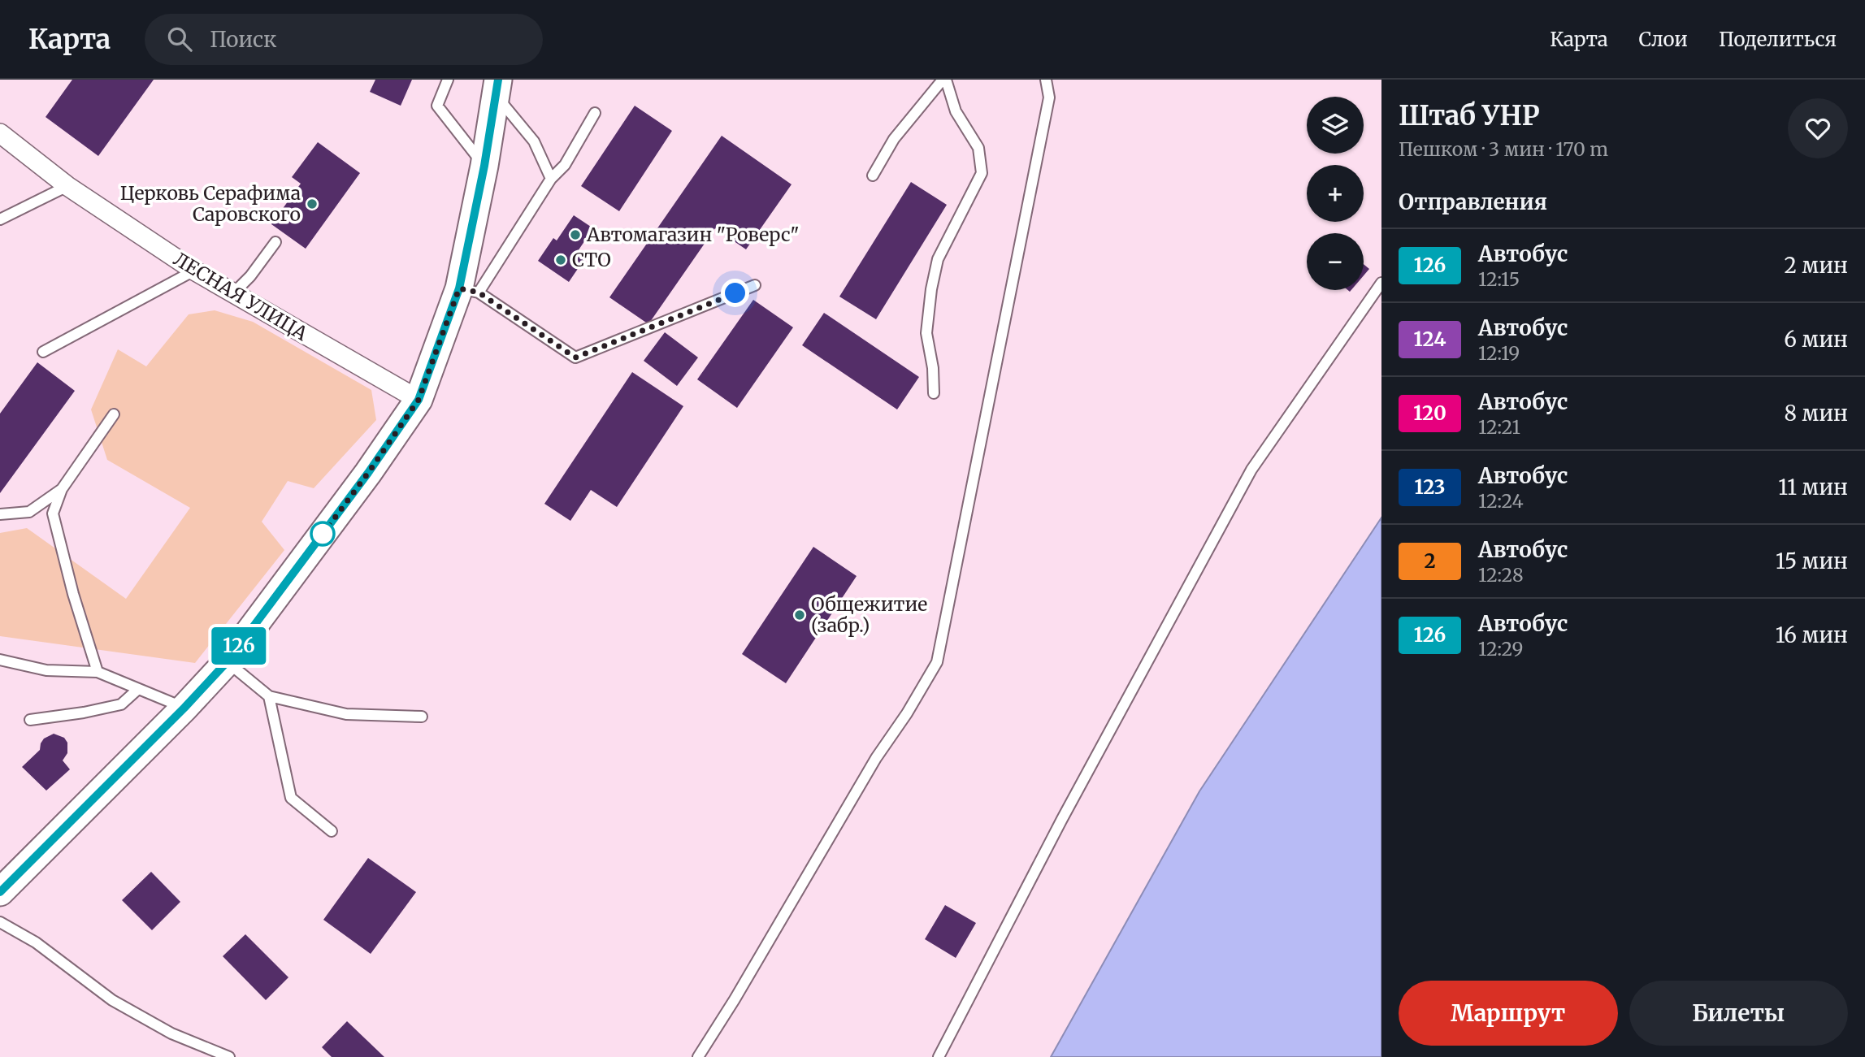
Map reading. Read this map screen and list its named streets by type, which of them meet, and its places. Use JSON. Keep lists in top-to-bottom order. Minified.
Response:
{"streets":{"street":["ЛЕСНАЯ УЛИЦА"]},"places":["Церковь Серафима Саровского","Автомагазин \"Роверс\"","СТО","Общежитие (забр.)"],"lines":["bus line 126"],"page":{"header":"Карта","search":"Поиск","nav":["Карта","Слои","Поделиться"],"on_map":"126","heading":[["Штаб УНР","Пешком · 3 мин · 170 m"],"Отправления"],"map_buttons":["+","−"],"list":[{"mark":"126","name":"Автобус","note":"12:15","value":"2 мин"},{"mark":"124","name":"Автобус","note":"12:19","value":"6 мин"},{"mark":"120","name":"Автобус","note":"12:21","value":"8 мин"},{"mark":"123","name":"Автобус","note":"12:24","value":"11 мин"},{"mark":"2","name":"Автобус","note":"12:28","value":"15 мин"},{"mark":"126","name":"Автобус","note":"12:29","value":"16 мин"}],"buttons":["Маршрут","Билеты"]}}
